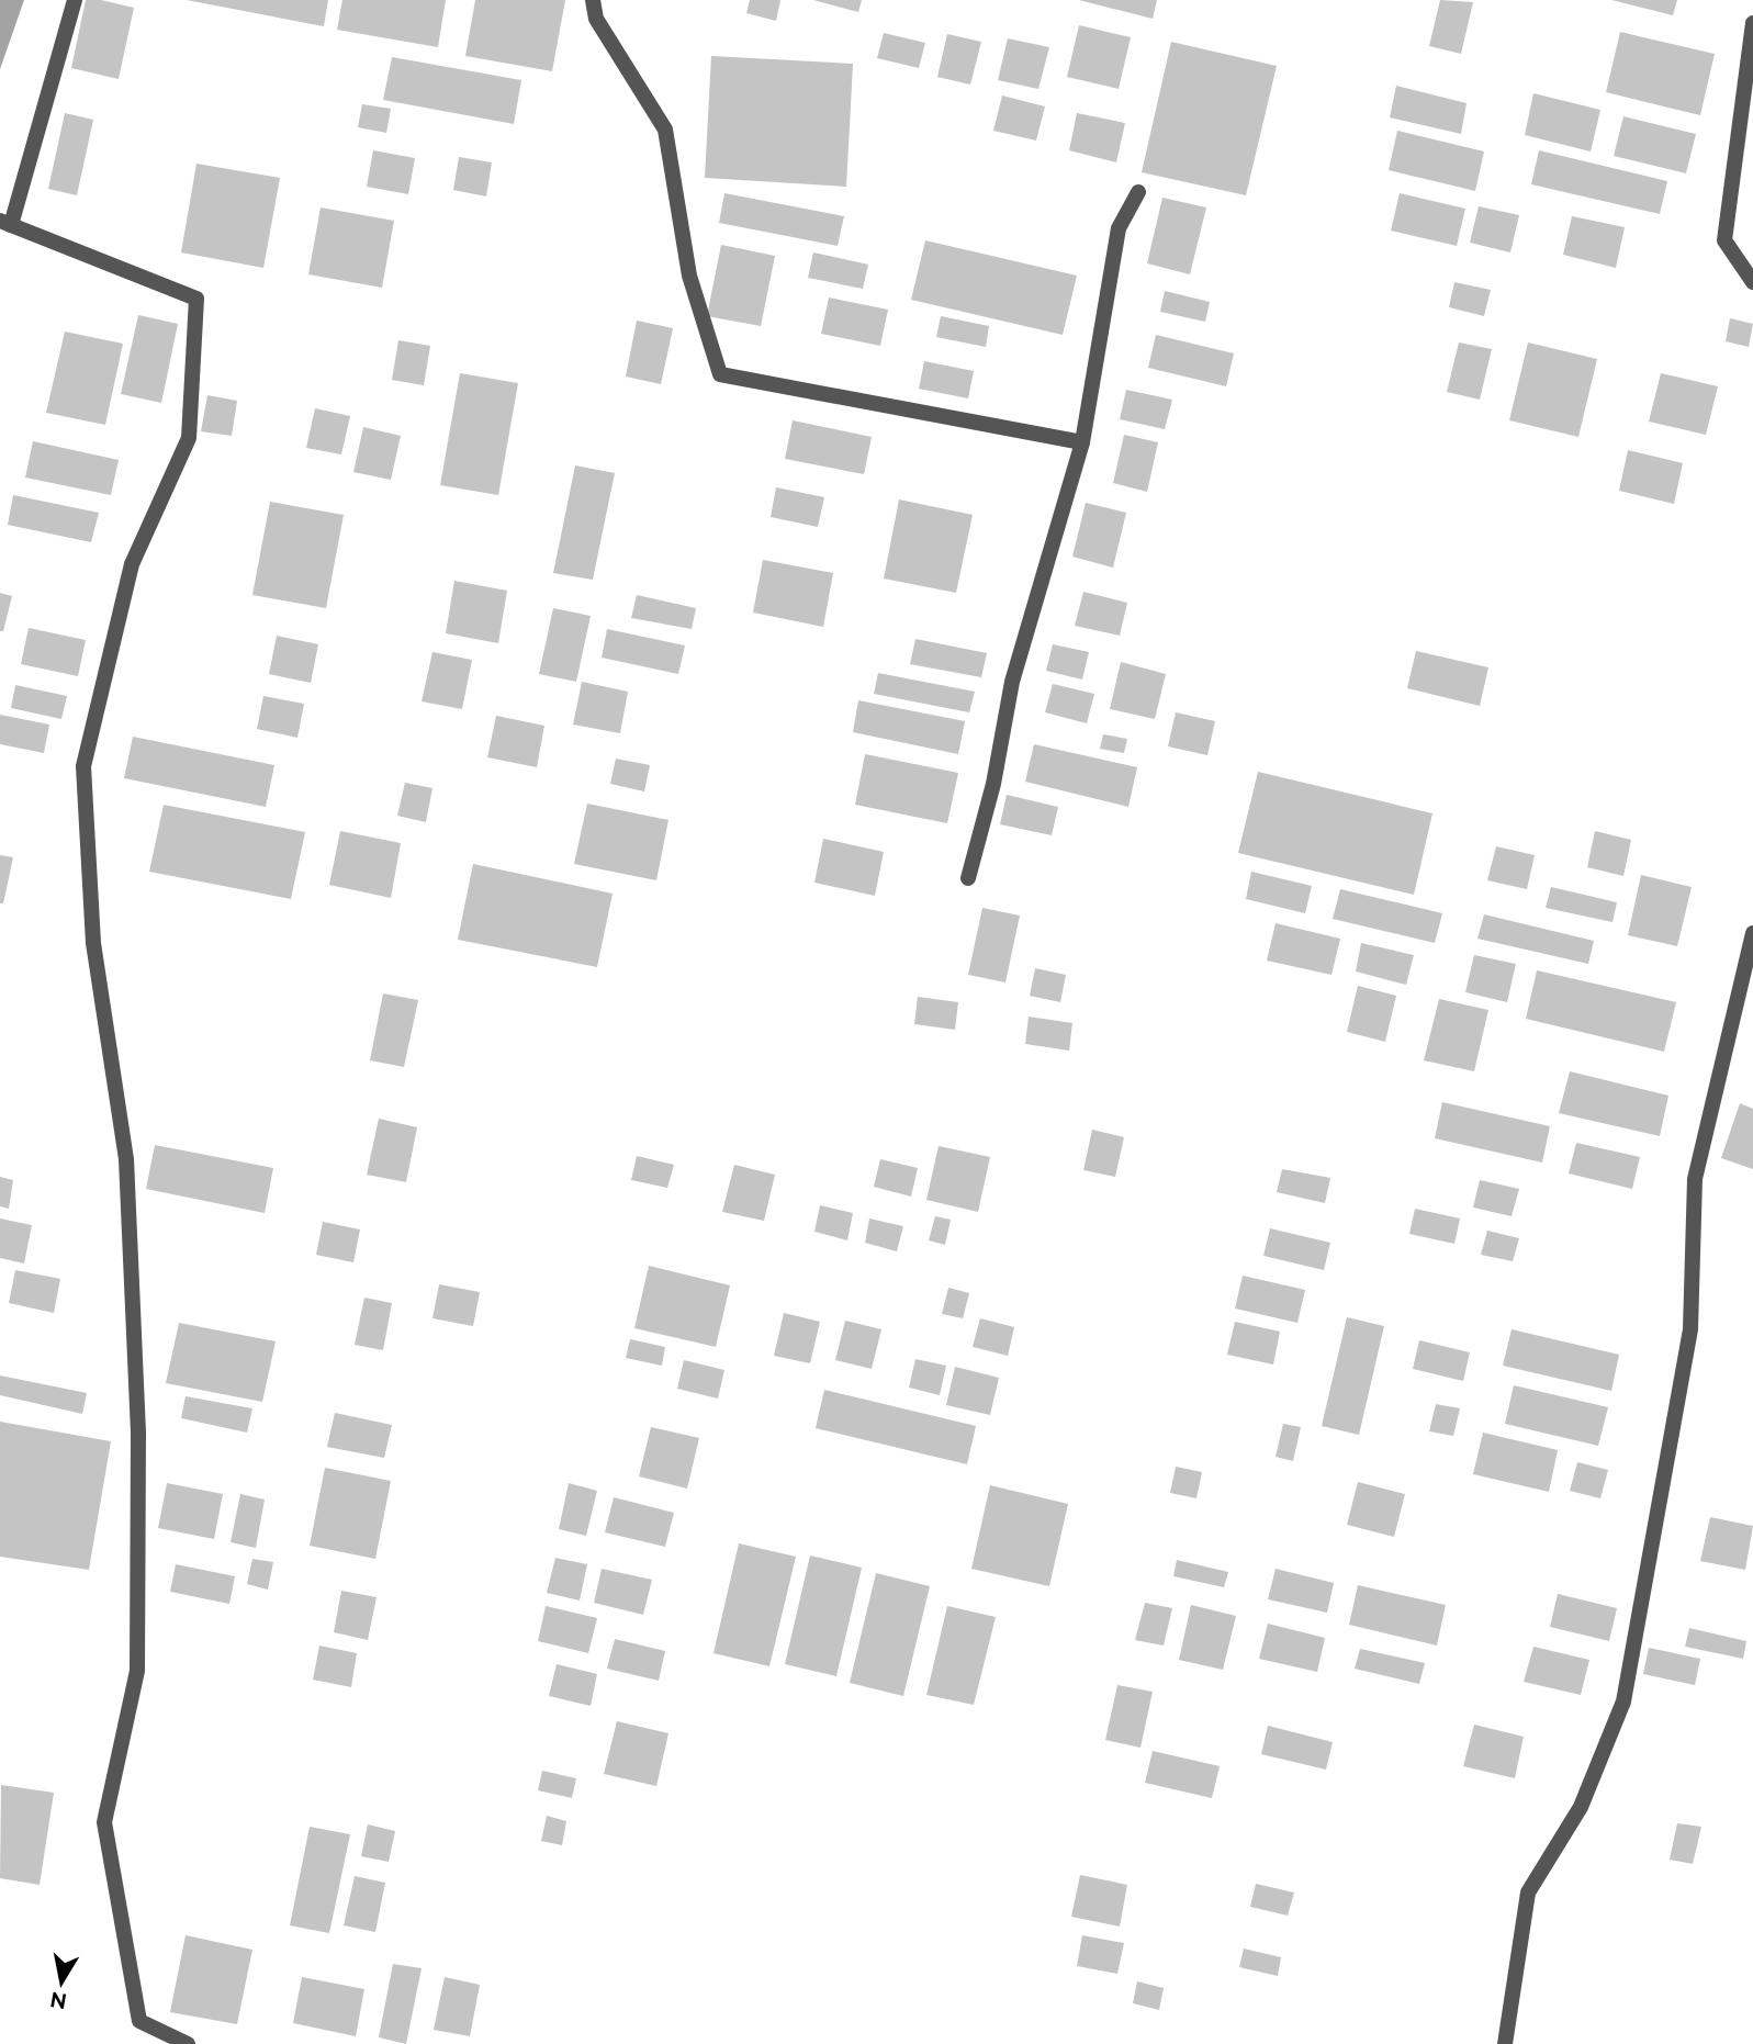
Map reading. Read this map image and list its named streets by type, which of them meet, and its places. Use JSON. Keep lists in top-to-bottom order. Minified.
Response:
{"north":"bottom"}
